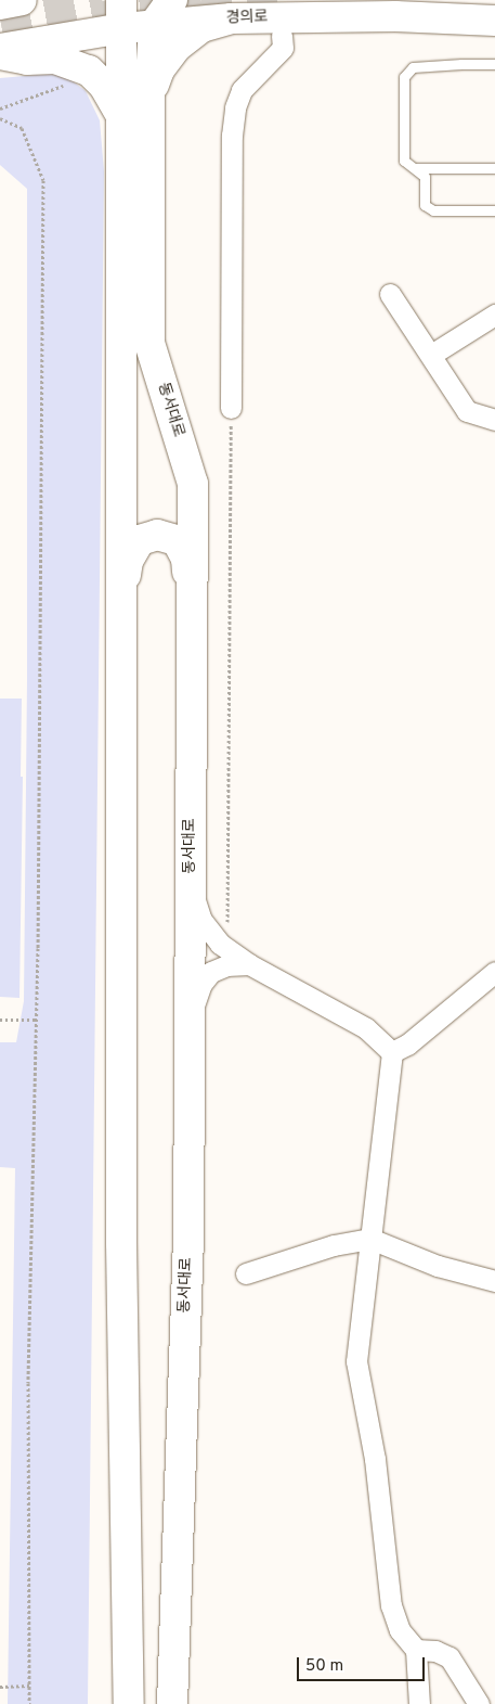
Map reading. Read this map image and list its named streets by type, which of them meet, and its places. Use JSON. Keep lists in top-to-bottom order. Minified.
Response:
{"streets":{"main road":["경의로","동서대로"]},"crossings":[["경의로","동서대로"]],"scale_bar":"50 m"}
